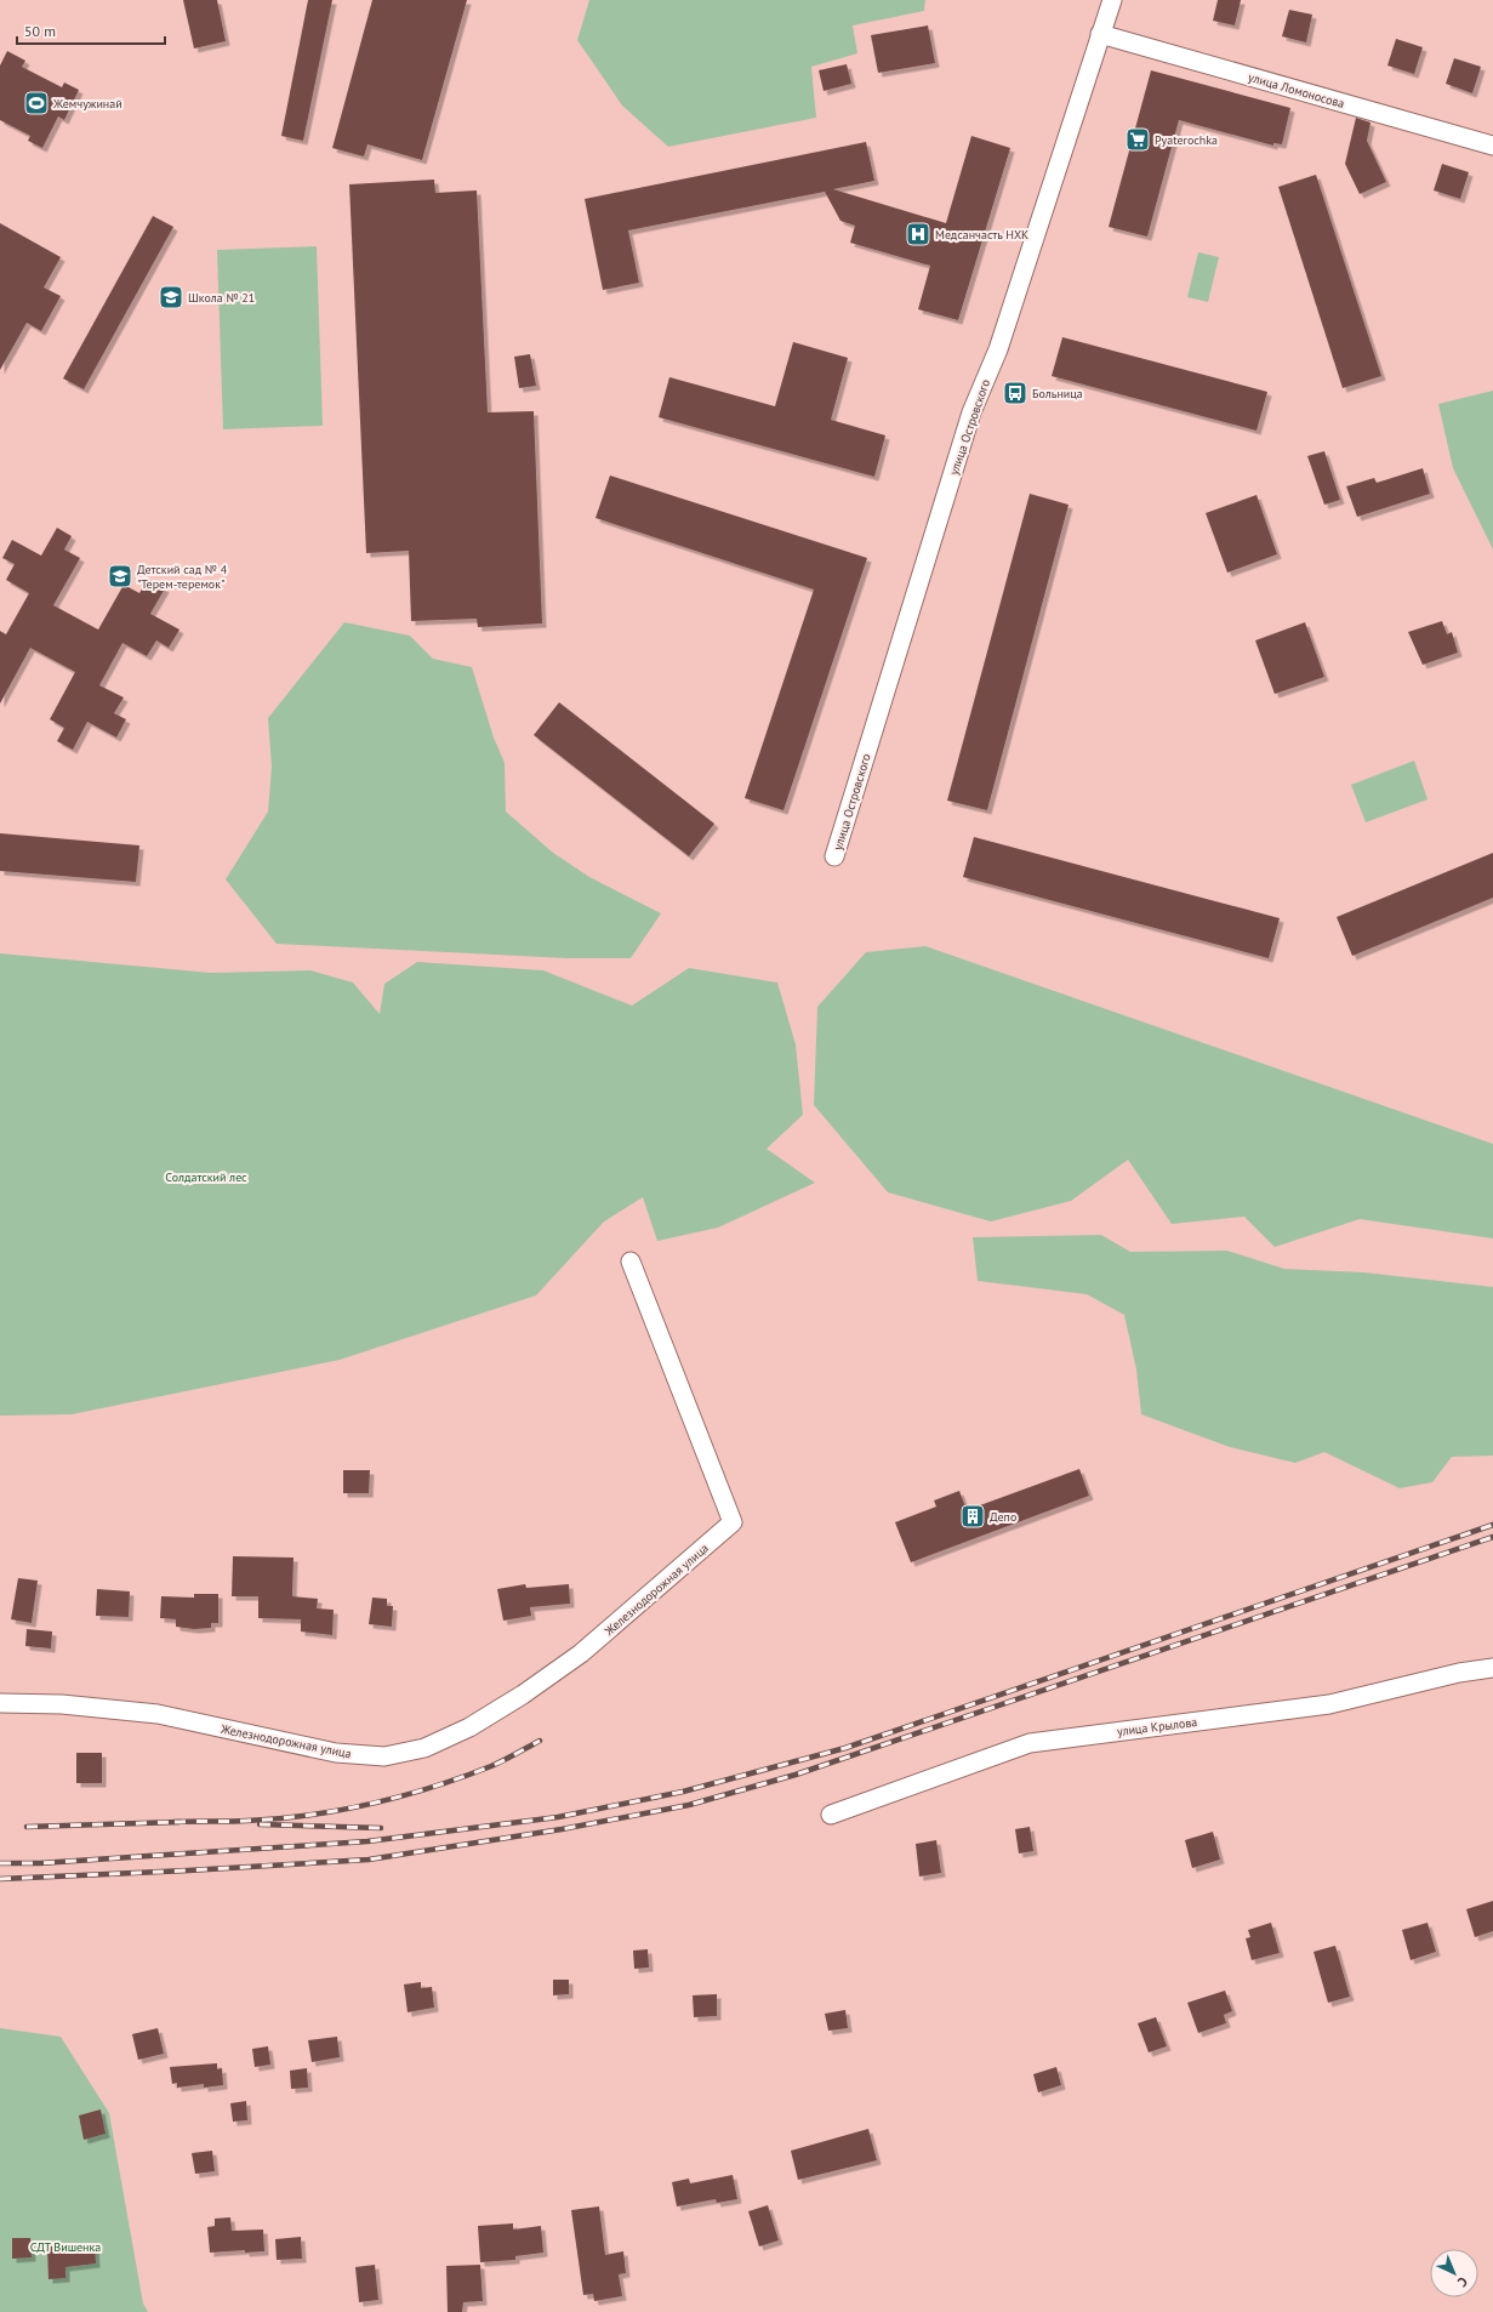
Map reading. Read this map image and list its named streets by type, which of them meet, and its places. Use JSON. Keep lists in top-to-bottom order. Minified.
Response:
{"streets":{"street":["улица Ломоносова","улица Островского","Железнодорожная улица","улица Крылова"]},"crossings":[["улица Ломоносова","улица Островского"]],"parks":["Солдатский лес","СДТ Вишенка"],"places":{"sports":["Жемчужинай"],"supermarket":["Pyaterochka"],"hospital":["Медсанчасть НХК"],"school or university":["Школа № 21","Детский сад № 4 \"Терем-теремок\""],"bus stop":["Больница"],"building":["Депо"]},"scale_bar":"50 m","north":"bottom right"}
